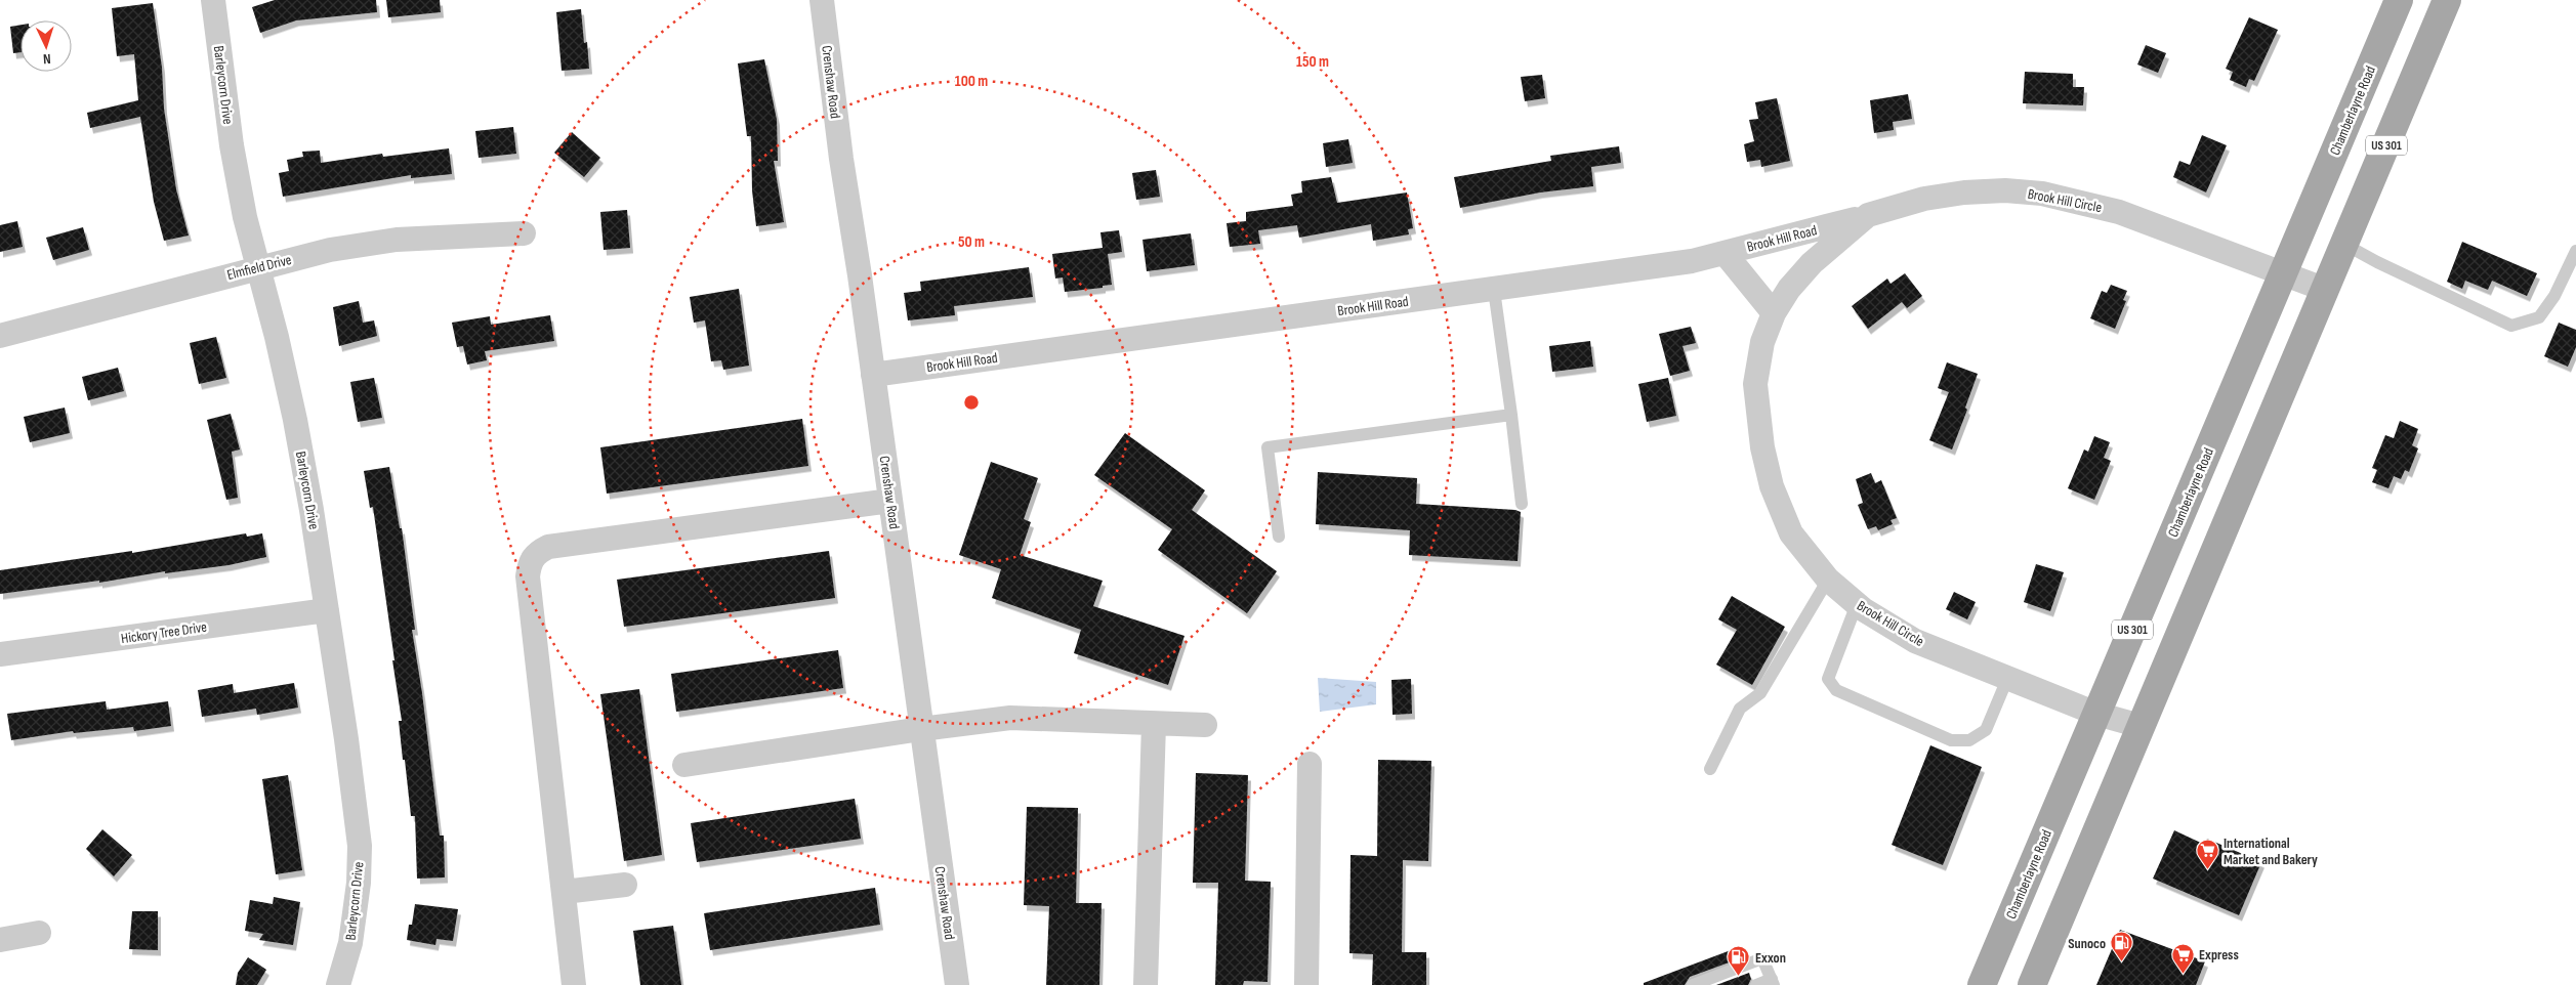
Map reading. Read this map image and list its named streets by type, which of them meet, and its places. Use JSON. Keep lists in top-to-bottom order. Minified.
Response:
{"streets":{"main road":["Chamberlayne Road","US 301"],"street":["Crenshaw Road","Barleycorn Drive","Brook Hill Circle","Brook Hill Road","Elmfield Drive","Hickory Tree Drive"]},"crossings":[["Crenshaw Road","Brook Hill Road"],["Barleycorn Drive","Elmfield Drive"],["Barleycorn Drive","Hickory Tree Drive"],["Chamberlayne Road","Brook Hill Circle"],["US 301","Brook Hill Circle"],["Brook Hill Circle","Brook Hill Road"]],"places":{"supermarket":["International Market and Bakery","Express"],"fuel station":["Sunoco","Exxon"]},"north":"bottom","rings":["150 m","100 m","50 m"]}
